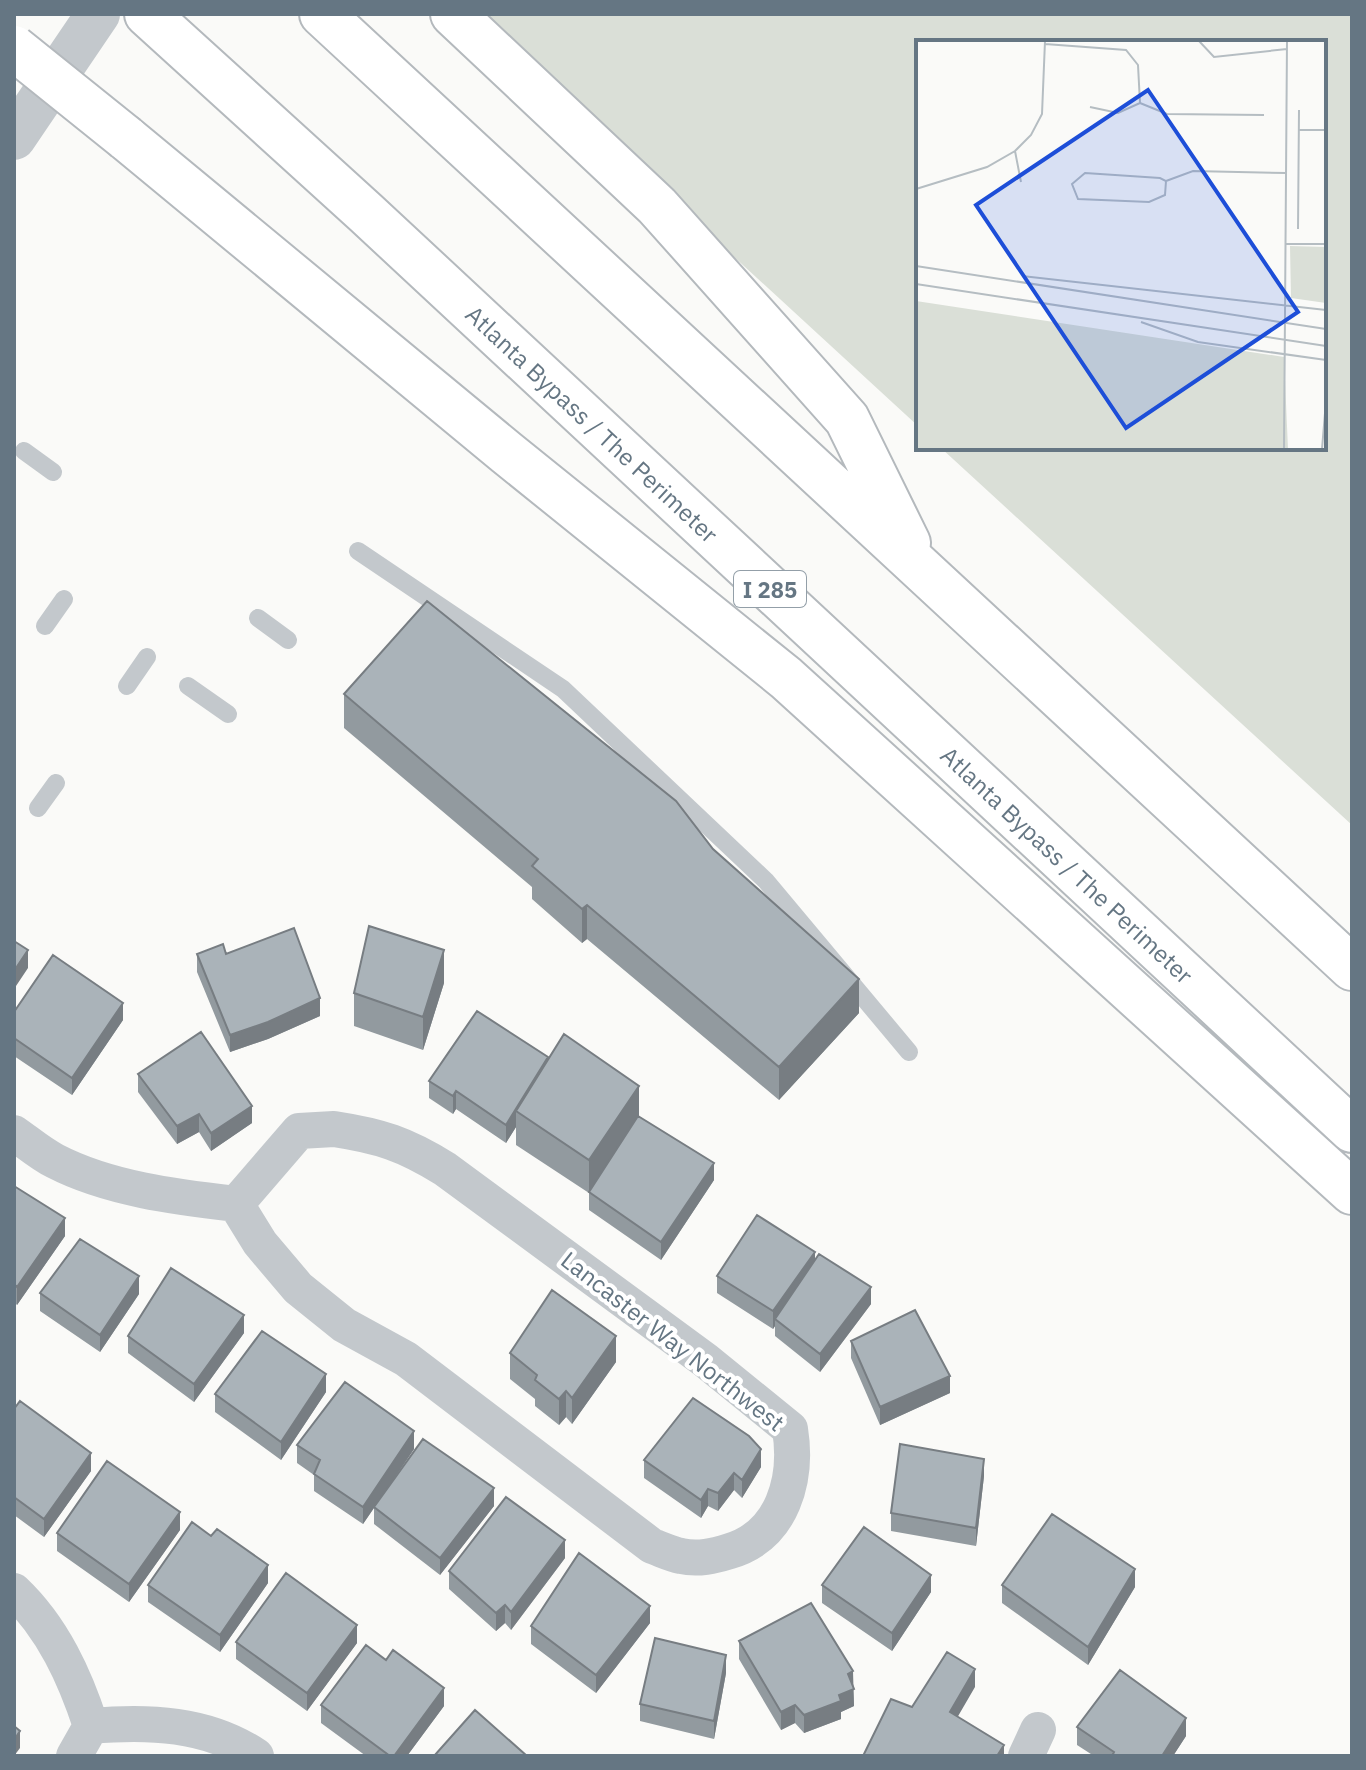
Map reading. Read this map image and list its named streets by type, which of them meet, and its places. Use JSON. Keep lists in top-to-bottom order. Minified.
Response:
{"streets":{"highway":["Atlanta Bypass / The Perimeter","I 285"],"street":["Lancaster Way Northwest"]}}
